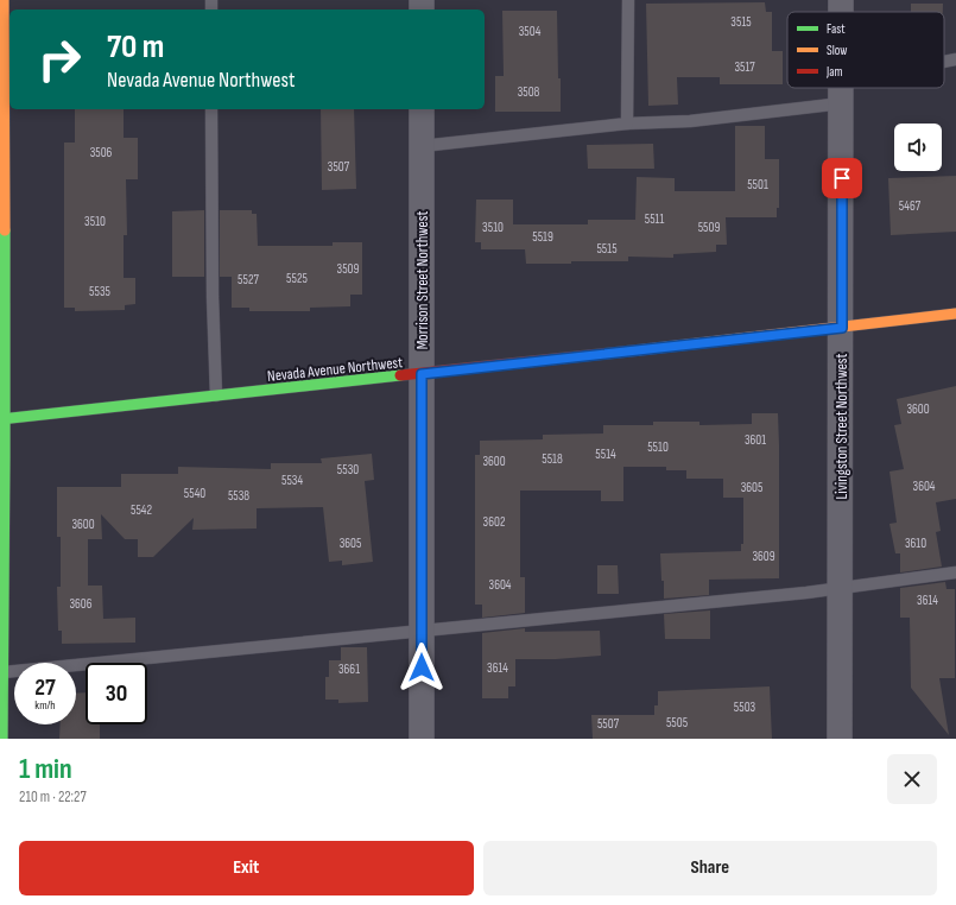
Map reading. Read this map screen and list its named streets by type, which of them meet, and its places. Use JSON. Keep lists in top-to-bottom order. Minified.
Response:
{"streets":{"street":["Morrison Street Northwest","Nevada Avenue Northwest","Livingston Street Northwest"]},"crossings":[["Morrison Street Northwest","Nevada Avenue Northwest"],["Nevada Avenue Northwest","Livingston Street Northwest"]],"house_numbers":["3515","3504","3517","3508","3506","3507","5501","5467","5511","3510","3510","5509","5519","5515","3509","5525","5527","5535","3600","3601","5510","5514","5518","3600","5530","5534","3604","3605","5540","5538","5542","3602","3600","3605","3610","3609","3604","3614","3606","3614","3661","5503","5505","5507"],"legend":["Fast","Slow","Jam"],"page":{"turn":["70 m","Nevada Avenue Northwest"],"speed":"27 km/h","limit":"30","heading":["1 min","210 m · 22:27"],"buttons":["Exit","Share"]}}
